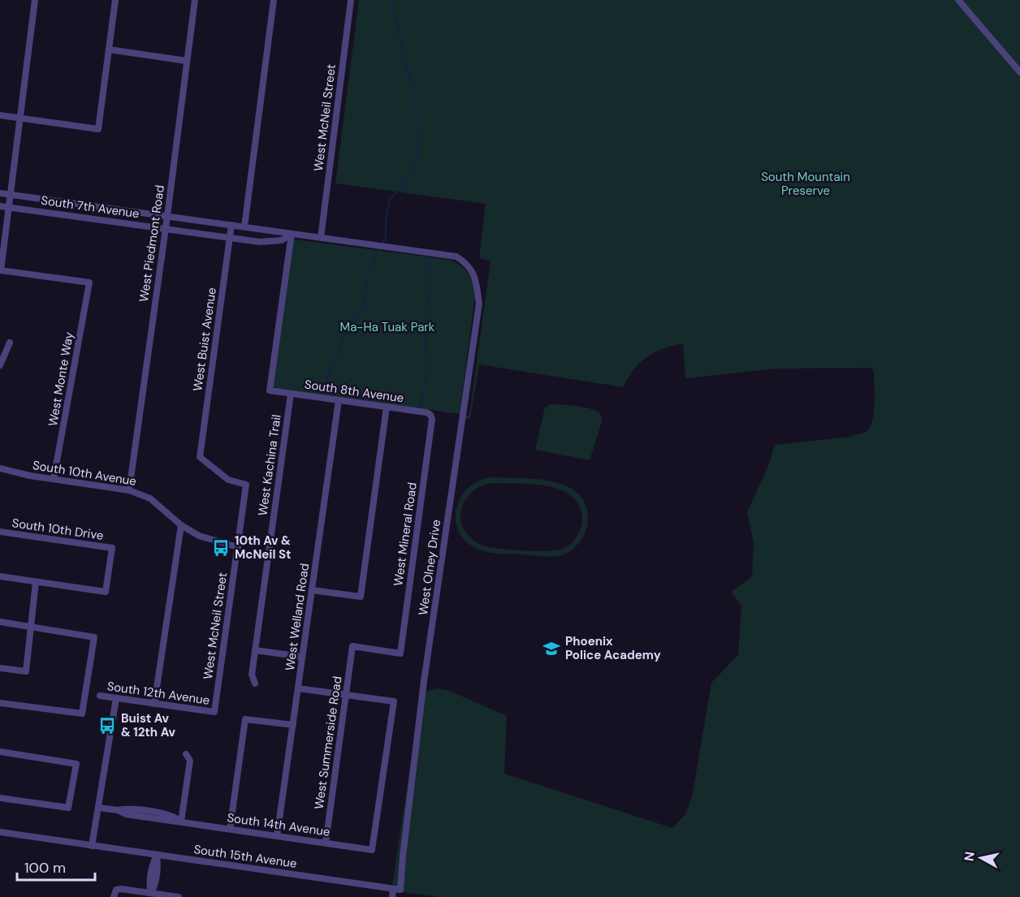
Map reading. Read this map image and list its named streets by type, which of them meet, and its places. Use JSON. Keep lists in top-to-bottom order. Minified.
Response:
{"streets":{"street":["West McNeil Street","South 7th Avenue","West Piedmont Road","West Buist Avenue","West Monte Way","South 8th Avenue","West Kachina Trail","South 10th Avenue","South 10th Drive","West Mineral Road","West Olney Drive","West Welland Road","South 12th Avenue","West Summerside Road","South 14th Avenue","South 15th Avenue"]},"crossings":[["West McNeil Street","South 7th Avenue"],["West McNeil Street","West Buist Avenue"],["West McNeil Street","South 10th Avenue"],["West McNeil Street","South 12th Avenue"],["South 7th Avenue","West Piedmont Road"],["South 7th Avenue","West Buist Avenue"],["South 7th Avenue","South 8th Avenue"],["South 7th Avenue","West Olney Drive"],["West Piedmont Road","South 10th Avenue"],["West Monte Way","South 10th Avenue"],["South 8th Avenue","West Kachina Trail"],["South 8th Avenue","West Mineral Road"],["South 8th Avenue","West Welland Road"],["West Mineral Road","West Summerside Road"],["West Olney Drive","South 15th Avenue"],["West Welland Road","South 14th Avenue"],["West Summerside Road","South 14th Avenue"]],"parks":["South Mountain Preserve","Ma-Ha Tuak Park"],"places":{"bus stop":["10th Av & McNeil St","Buist Av & 12th Av"],"school or university":["Phoenix Police Academy"]},"scale_bar":"100 m","north":"left"}
